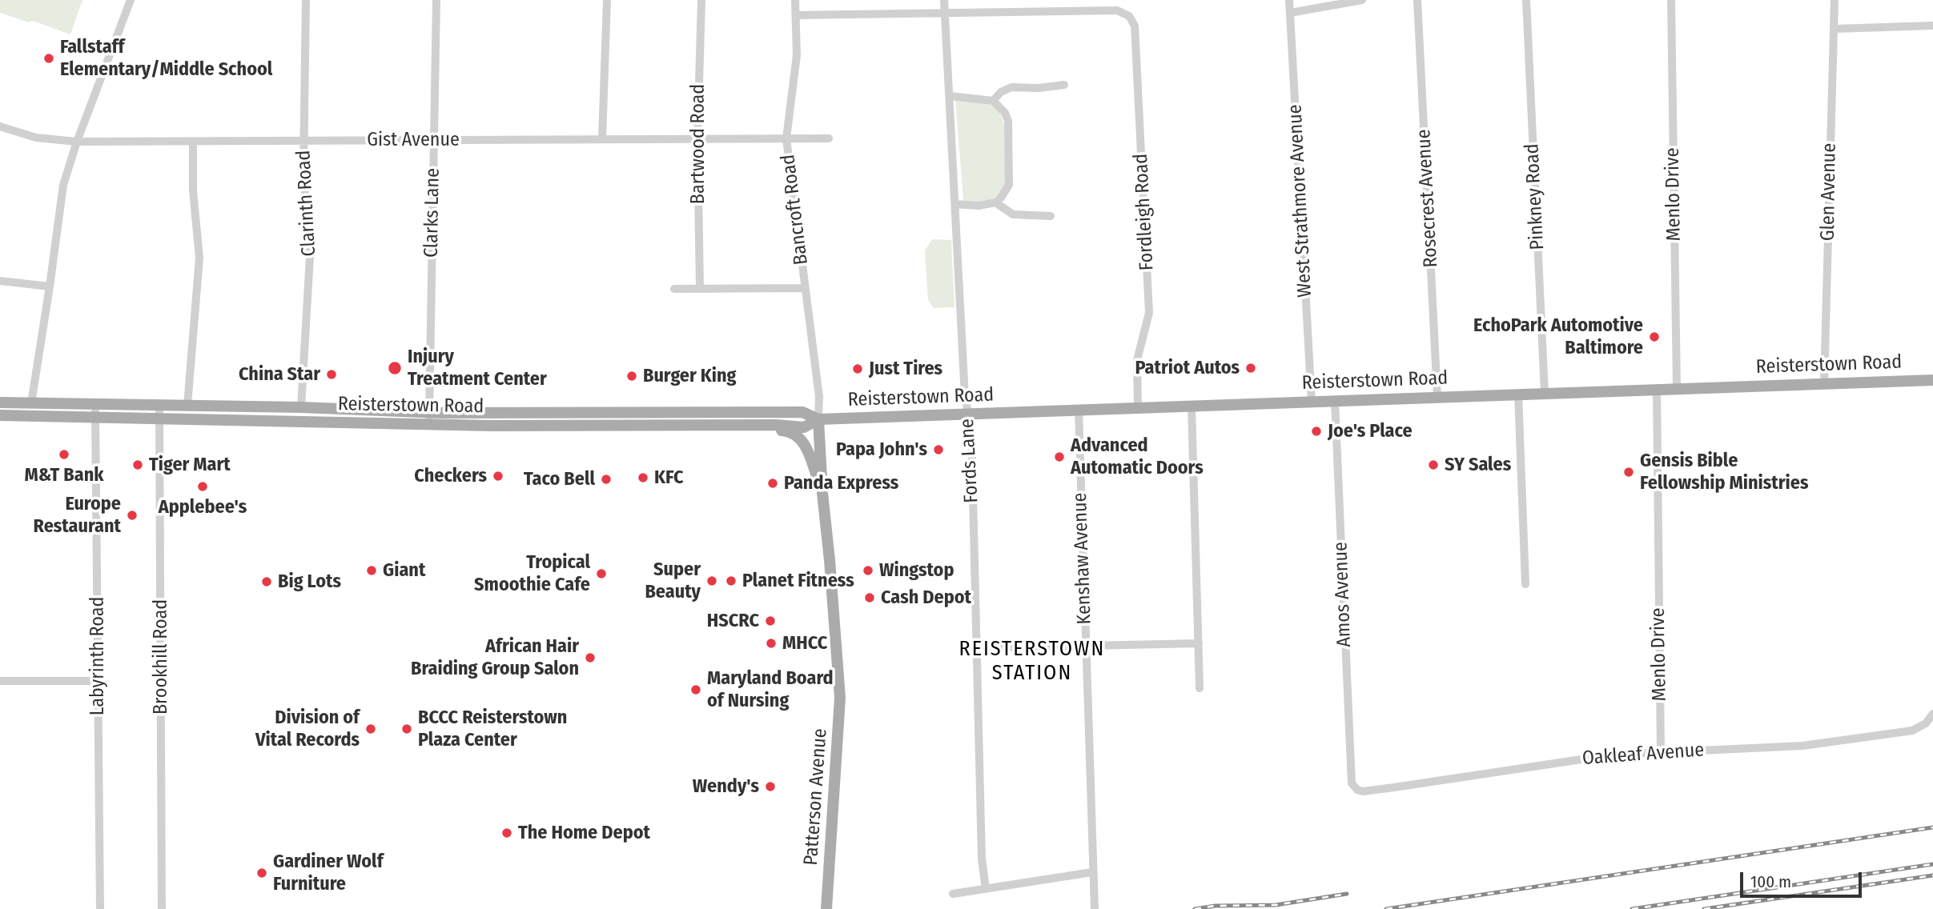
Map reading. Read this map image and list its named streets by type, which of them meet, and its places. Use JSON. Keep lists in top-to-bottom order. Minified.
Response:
{"streets":{"main road":["Reisterstown Road","Patterson Avenue"],"street":["Gist Avenue","Bartwood Road","Glen Avenue","Menlo Drive","Pinkney Road","Rosecrest Avenue","West Strathmore Avenue","Clarinth Road","Bancroft Road","Fordleigh Road","Clarks Lane","Fords Lane","Kenshaw Avenue","Amos Avenue","Labyrinth Road","Brookhill Road","Oakleaf Avenue"]},"crossings":[["Gist Avenue","Bartwood Road"],["Gist Avenue","Clarinth Road"],["Gist Avenue","Bancroft Road"],["Gist Avenue","Clarks Lane"],["Glen Avenue","Reisterstown Road"],["Menlo Drive","Reisterstown Road"],["Menlo Drive","Oakleaf Avenue"],["Pinkney Road","Reisterstown Road"],["Rosecrest Avenue","Reisterstown Road"],["West Strathmore Avenue","Reisterstown Road"],["Clarinth Road","Reisterstown Road"],["Bancroft Road","Reisterstown Road"],["Bancroft Road","Patterson Avenue"],["Fordleigh Road","Reisterstown Road"],["Fordleigh Road","Fords Lane"],["Clarks Lane","Reisterstown Road"],["Reisterstown Road","Fords Lane"],["Reisterstown Road","Kenshaw Avenue"],["Reisterstown Road","Amos Avenue"],["Reisterstown Road","Labyrinth Road"],["Reisterstown Road","Brookhill Road"],["Reisterstown Road","Patterson Avenue"],["Amos Avenue","Oakleaf Avenue"]],"districts":["REISTERSTOWN STATION"],"places":["Fallstaff Elementary/Middle School","EchoPark Automotive Baltimore","Injury Treatment Center","Patriot Autos","Just Tires","China Star","Burger King","Joe's Place","Papa John's","M&T Bank","Advanced Automatic Doors","Tiger Mart","SY Sales","Gensis Bible Fellowship Ministries","Checkers","KFC","Taco Bell","Panda Express","Applebee's","Europe Restaurant","Giant","Wingstop","Tropical Smoothie Cafe","Super Beauty","Planet Fitness","Big Lots","Cash Depot","HSCRC","MHCC","African Hair Braiding Group Salon","Maryland Board of Nursing","Division of Vital Records","BCCC Reisterstown Plaza Center","Wendy's","The Home Depot","Gardiner Wolf Furniture"],"scale_bar":"100 m"}
